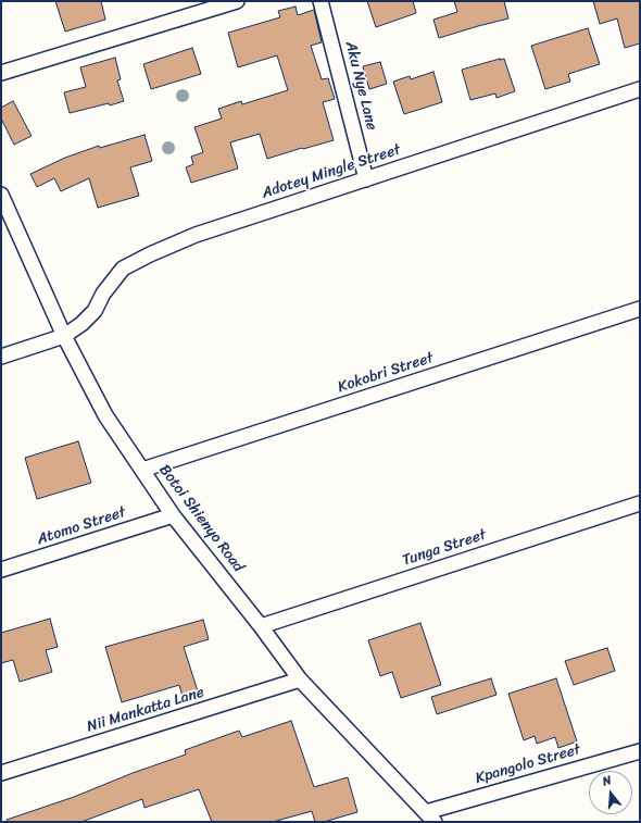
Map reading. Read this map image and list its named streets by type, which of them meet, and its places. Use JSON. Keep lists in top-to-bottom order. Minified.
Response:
{"streets":{"street":["Aku Nye Lane","Adotey Mingle Street","Kokobri Street","Botoi Shienyo Road","Atomo Street","Tunga Street","Nii Mankatta Lane","Kpangolo Street"]},"crossings":[["Aku Nye Lane","Adotey Mingle Street"],["Adotey Mingle Street","Botoi Shienyo Road"],["Kokobri Street","Botoi Shienyo Road"],["Botoi Shienyo Road","Atomo Street"],["Botoi Shienyo Road","Tunga Street"],["Botoi Shienyo Road","Nii Mankatta Lane"],["Botoi Shienyo Road","Kpangolo Street"]],"north":"top"}
